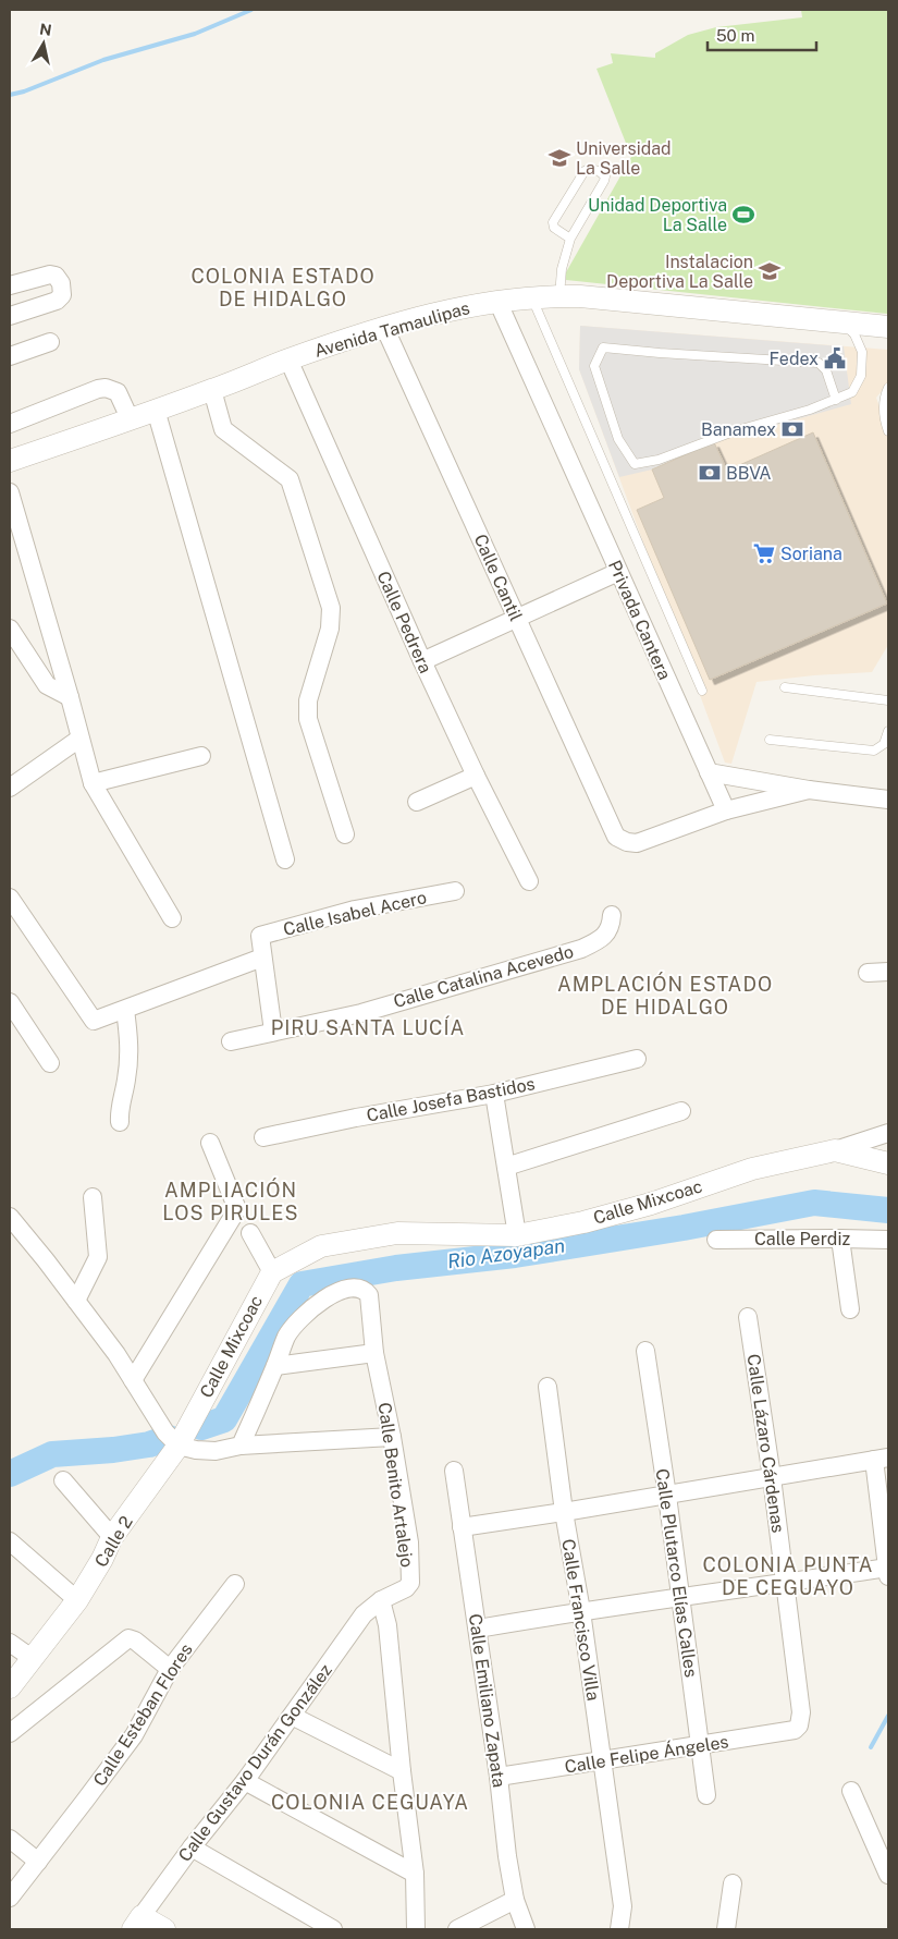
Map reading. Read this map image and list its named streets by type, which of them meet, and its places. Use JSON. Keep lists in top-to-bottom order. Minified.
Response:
{"streets":{"street":["Avenida Tamaulipas","Calle Cantil","Privada Cantera","Calle Pedrera","Calle Isabel Acero","Calle Catalina Acevedo","Calle Josefa Bastidos","Calle Mixcoac","Calle Perdiz","Calle Lázaro Cárdenas","Calle Benito Artalejo","Calle 2","Calle Plutarco Elías Calles","Calle Francisco Villa","Calle Emiliano Zapata","Calle Esteban Flores","Calle Felipe Ángeles","Calle Gustavo Durán González"]},"crossings":[["Avenida Tamaulipas","Calle Cantil"],["Avenida Tamaulipas","Privada Cantera"],["Avenida Tamaulipas","Calle Pedrera"],["Calle Cantil","Privada Cantera"],["Calle Mixcoac","Calle 2"],["Calle Lázaro Cárdenas","Calle Felipe Ángeles"],["Calle Benito Artalejo","Calle Gustavo Durán González"],["Calle Plutarco Elías Calles","Calle Felipe Ángeles"],["Calle Francisco Villa","Calle Felipe Ángeles"],["Calle Emiliano Zapata","Calle Felipe Ángeles"]],"districts":["COLONIA ESTADO DE HIDALGO","AMPLACIÓN ESTADO DE HIDALGO","PIRU SANTA LUCÍA","AMPLIACIÓN LOS PIRULES","COLONIA PUNTA DE CEGUAYO","COLONIA CEGUAYA"],"water":["Rio Azoyapan"],"places":{"school or university":["Universidad La Salle","Instalacion Deportiva La Salle"],"sports":["Unidad Deportiva La Salle"],"public building":["Fedex"],"bank":["Banamex","BBVA"],"supermarket":["Soriana"]},"scale_bar":"50 m","north":"top"}
